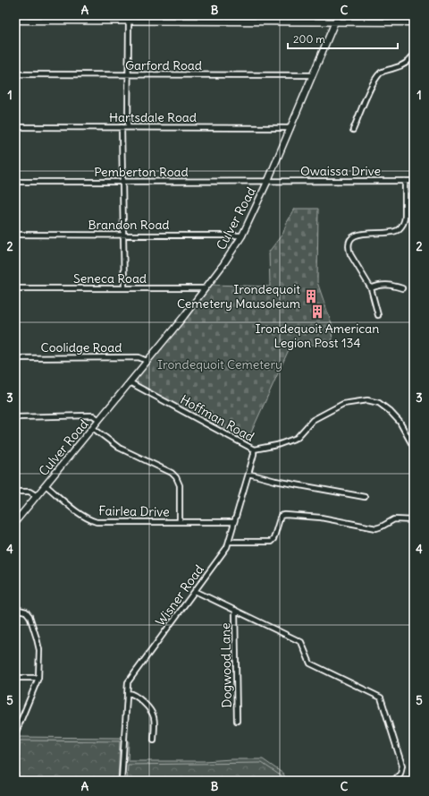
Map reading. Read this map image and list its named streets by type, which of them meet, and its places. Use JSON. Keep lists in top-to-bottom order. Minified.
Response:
{"streets":{"main road":["Culver Road"],"street":["Garford Road","Hartsdale Road","Owaissa Drive","Pemberton Road","Brandon Road","Seneca Road","Coolidge Road","Hoffman Road","Fairlea Drive","Wisner Road","Dogwood Lane"]},"crossings":[["Garford Road","Culver Road"],["Hartsdale Road","Culver Road"],["Owaissa Drive","Pemberton Road"],["Owaissa Drive","Culver Road"],["Pemberton Road","Culver Road"],["Culver Road","Brandon Road"],["Culver Road","Seneca Road"],["Culver Road","Coolidge Road"],["Culver Road","Hoffman Road"],["Culver Road","Fairlea Drive"],["Hoffman Road","Wisner Road"],["Fairlea Drive","Wisner Road"]],"parks":["Irondequoit Cemetery"],"places":{"building":["Irondequoit Cemetery Mausoleum","Irondequoit American Legion Post 134"]},"scale_bar":"200 m","grid":{"columns":["A","B","C"],"rows":["1","2","3","4","5"]}}
